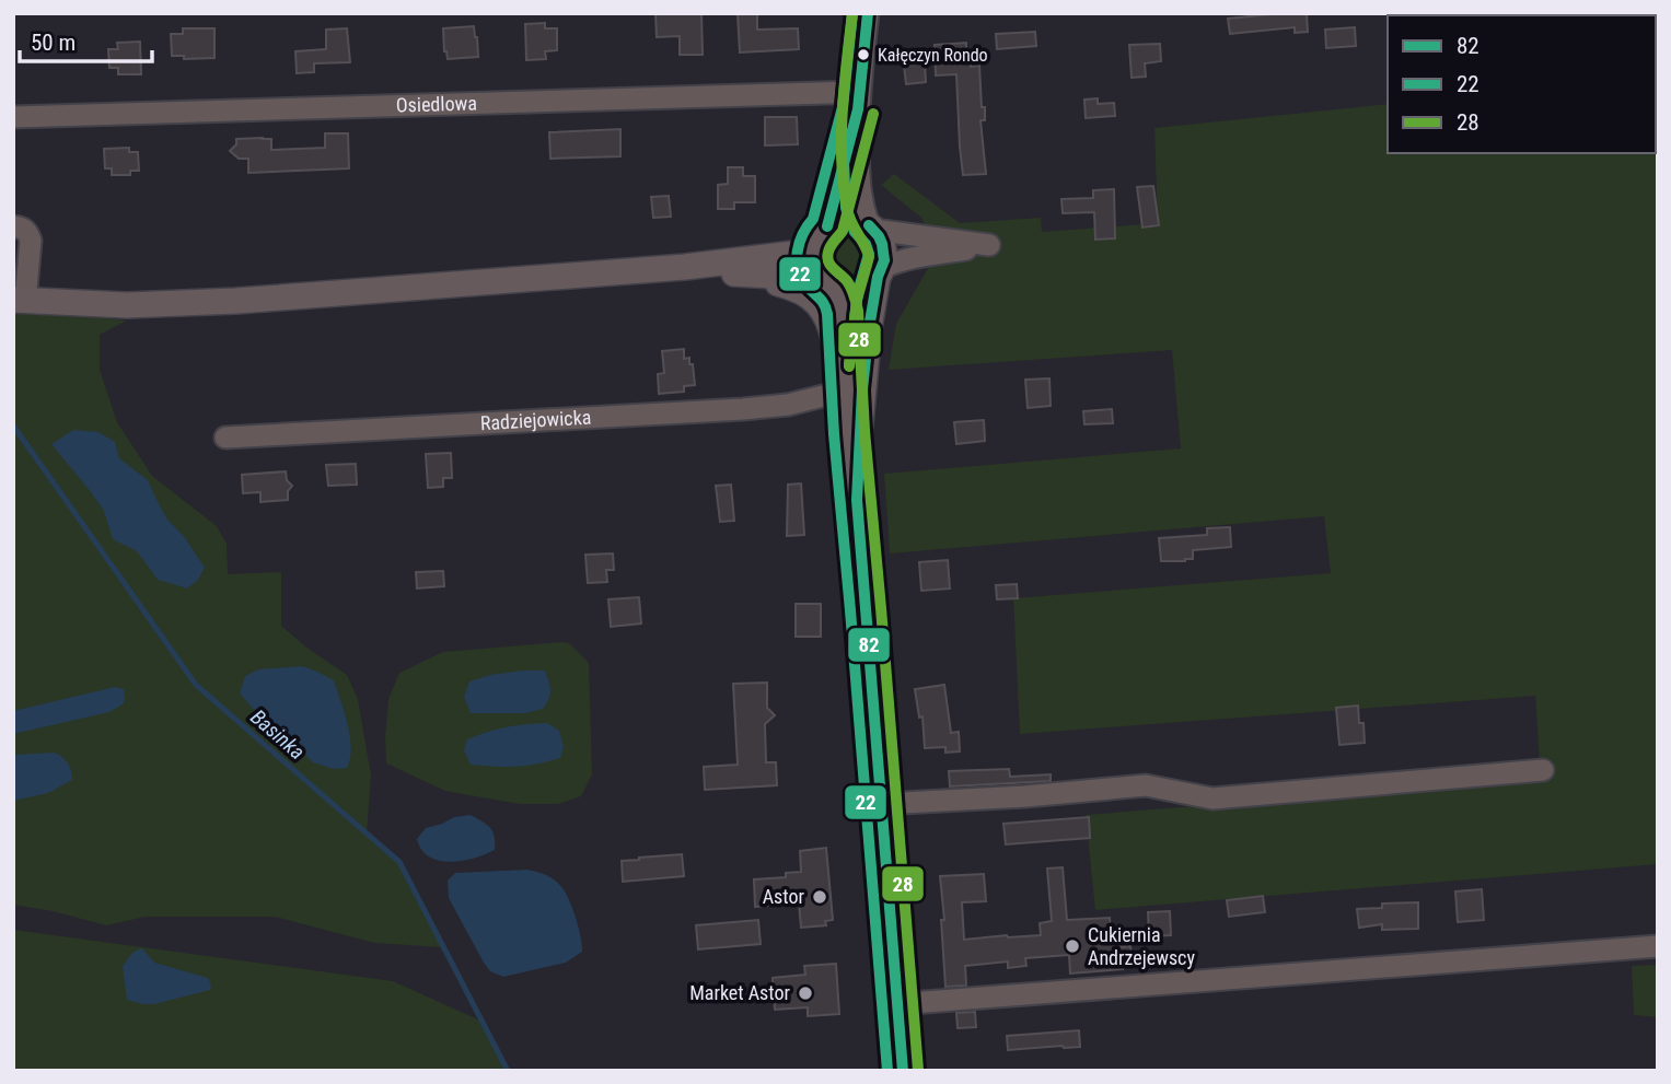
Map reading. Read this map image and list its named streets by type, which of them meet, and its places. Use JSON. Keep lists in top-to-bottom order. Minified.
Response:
{"streets":{"street":["Osiedlowa","Radziejowicka"]},"water":["Basinka"],"places":["Kałęczyn Rondo","Astor","Cukiernia Andrzejewscy","Market Astor"],"lines":["transit line 82","transit line 22","transit line 28"],"legend":["82","22","28"],"scale_bar":"50 m"}
